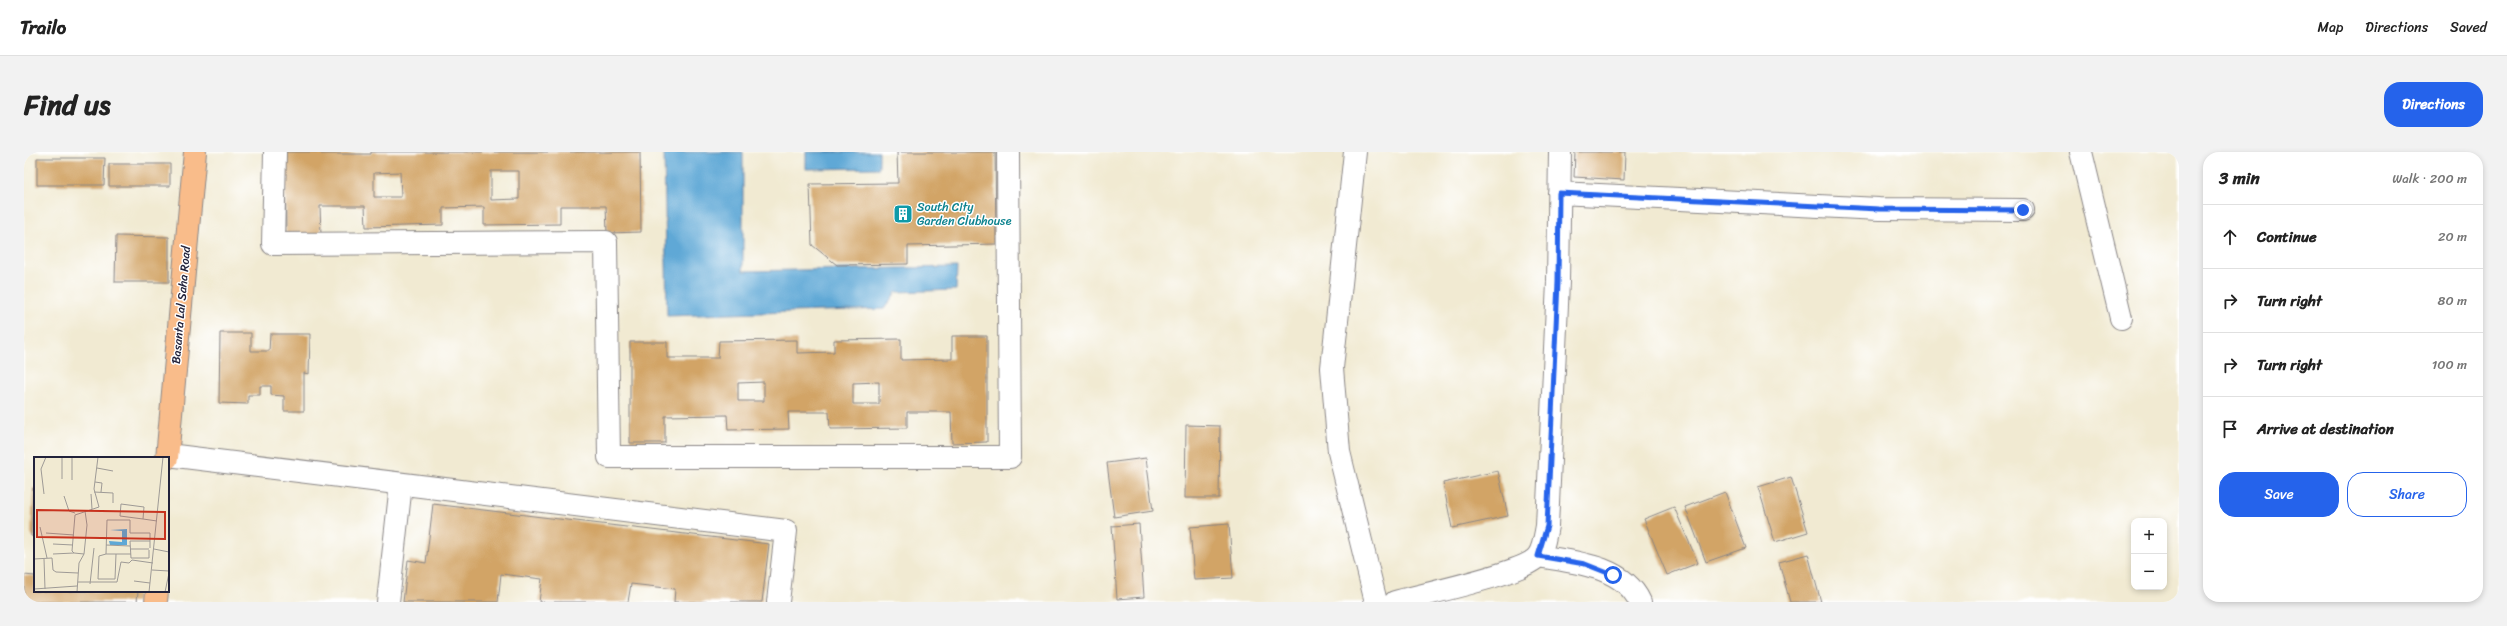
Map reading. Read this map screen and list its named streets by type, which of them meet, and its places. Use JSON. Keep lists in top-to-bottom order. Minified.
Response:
{"streets":{"main road":["Basanta Lal Saha Road"]},"places":{"building":["South City Garden Clubhouse"]},"page":{"header":"Trailo","nav":["Map","Directions","Saved"],"title":"Find us","buttons":["Directions",["Save","Share"]],"heading":["3 min","Walk · 200 m"],"list":[["Continue","20 m"],["Turn right","80 m"],["Turn right","100 m"],"Arrive at destination"],"map_buttons":["+","−"]}}
